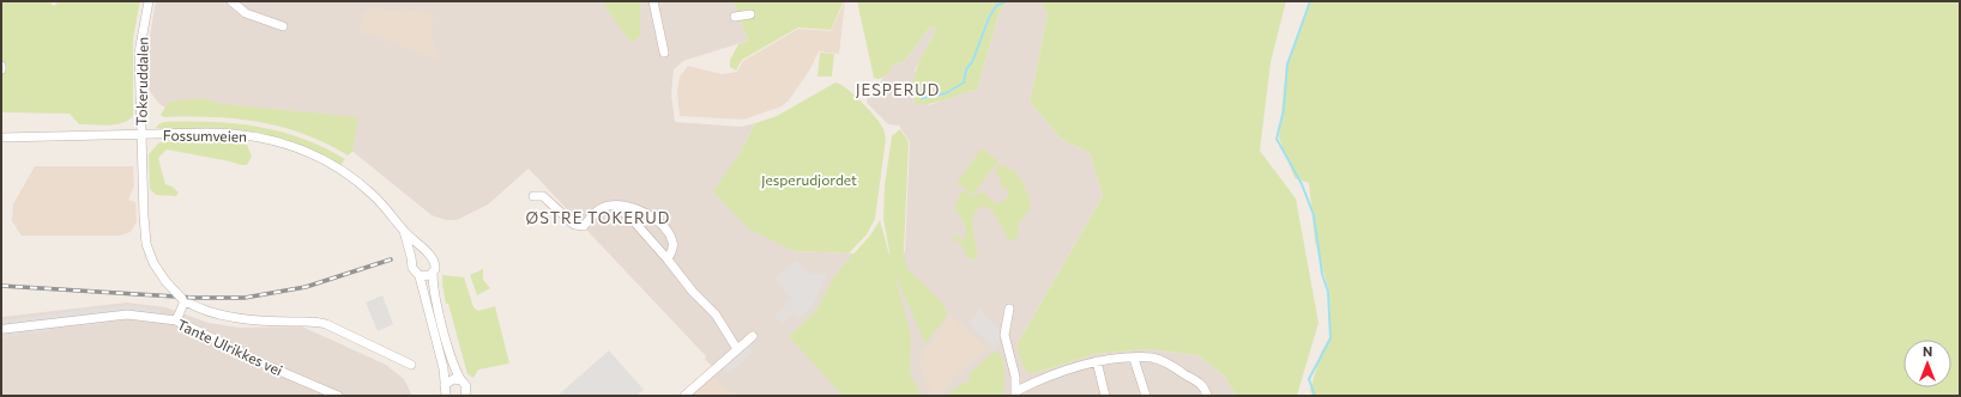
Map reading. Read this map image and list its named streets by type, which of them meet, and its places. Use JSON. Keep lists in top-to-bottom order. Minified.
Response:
{"streets":{"street":["Tokeruddalen","Fossumveien","Tante Ulrikkes vei"]},"crossings":[["Tokeruddalen","Fossumveien"]],"districts":["JESPERUD","ØSTRE TOKERUD"],"parks":["Jesperudjordet"],"north":"top"}
